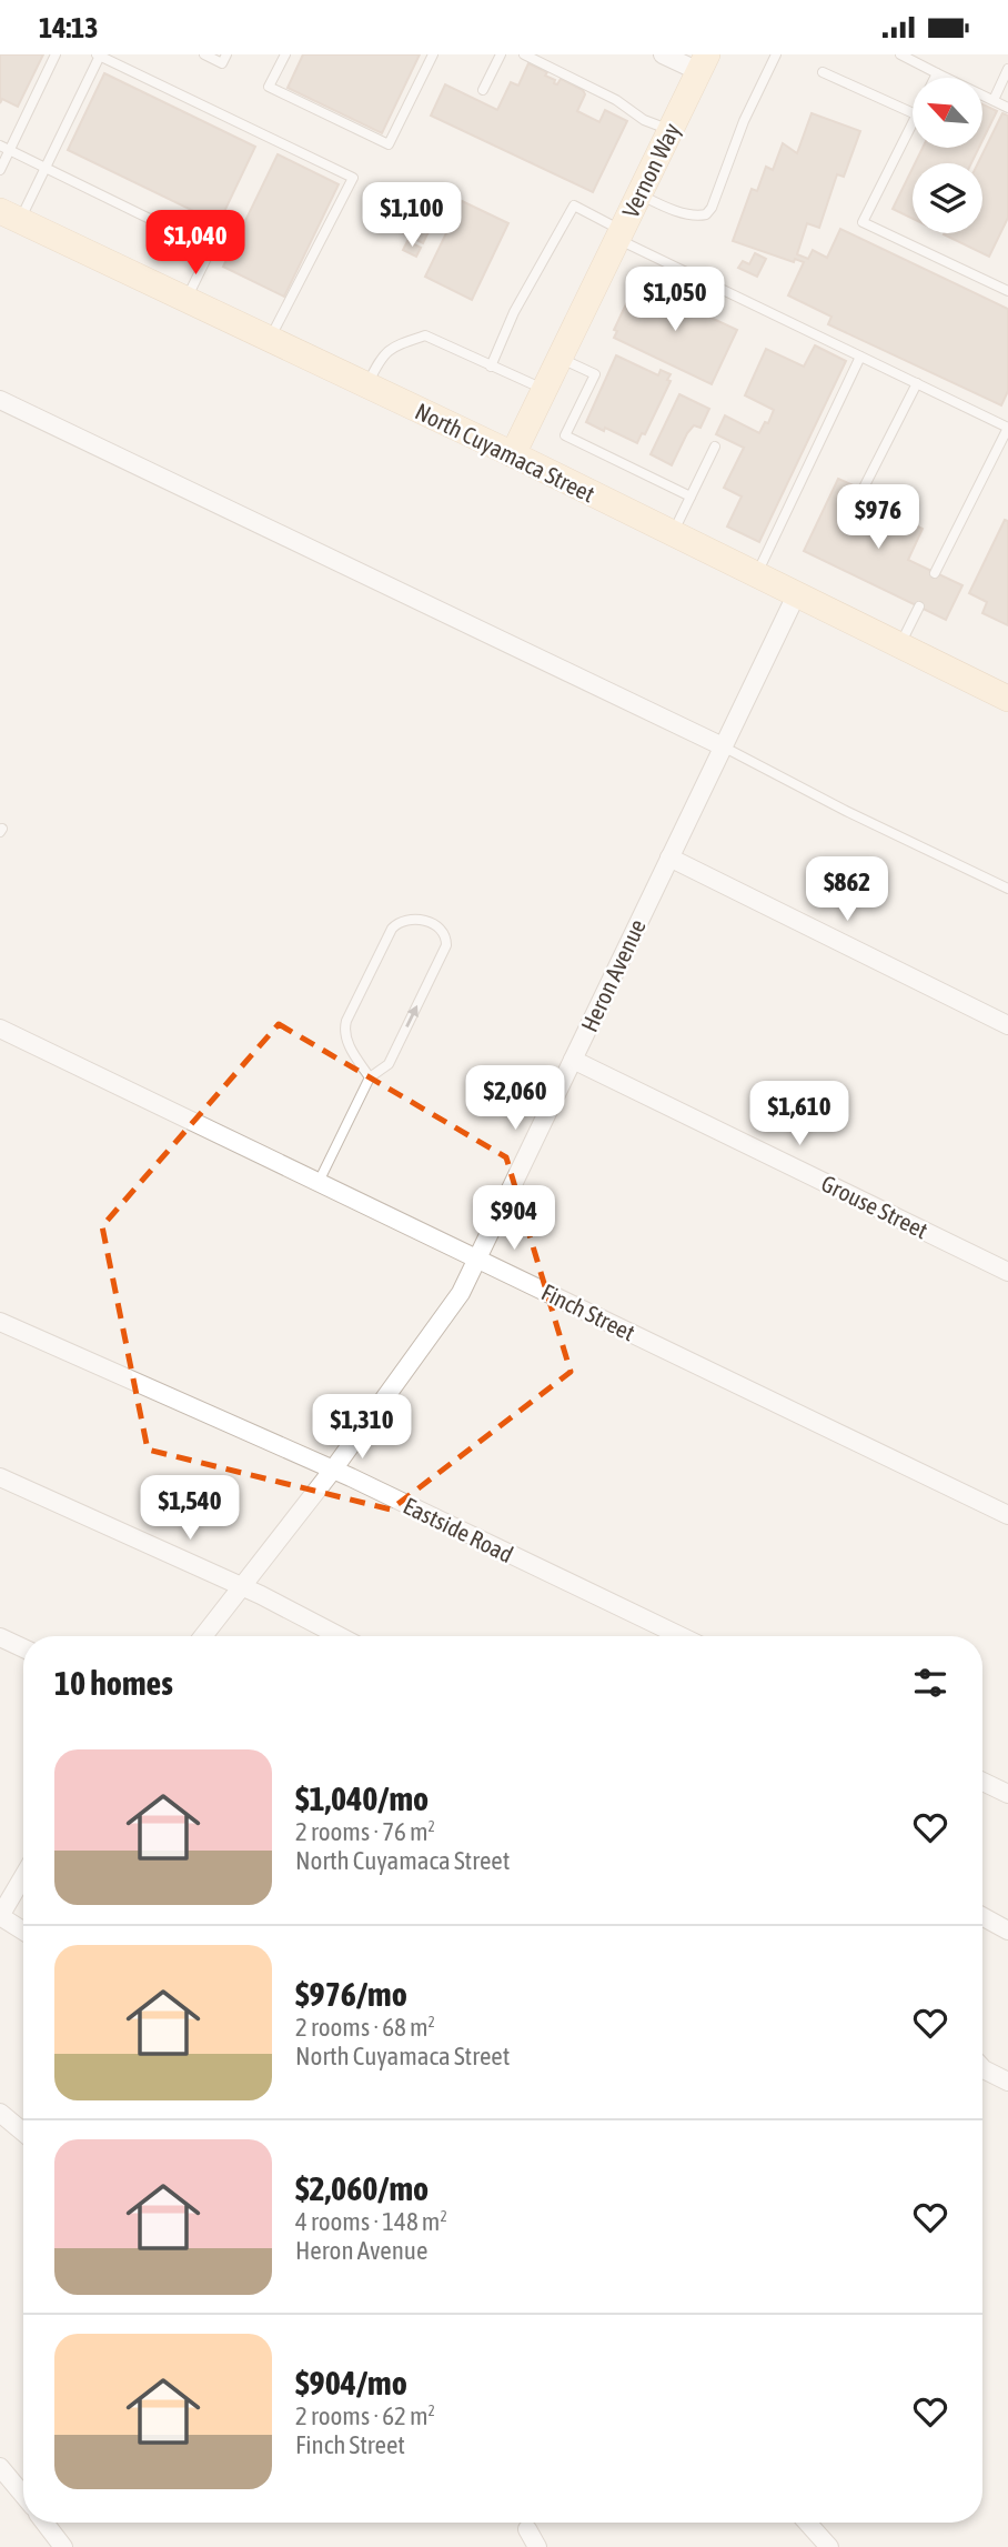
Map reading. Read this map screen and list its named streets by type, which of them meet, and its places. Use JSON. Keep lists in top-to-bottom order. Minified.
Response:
{"streets":{"main road":["Vernon Way","North Cuyamaca Street"],"street":["Heron Avenue","Grouse Street","Finch Street","Eastside Road"]},"crossings":[["Vernon Way","North Cuyamaca Street"],["North Cuyamaca Street","Heron Avenue"],["Heron Avenue","Grouse Street"],["Heron Avenue","Finch Street"],["Heron Avenue","Eastside Road"]],"north":"top left","page":{"status":"14:13","price":["$1,100","$1,040","$1,050","$976","$862","$2,060","$1,610","$904","$1,310","$1,540"],"heading":"10 homes","list":[{"name":"$1,040/mo","note":"2 rooms · 76 m² · North Cuyamaca Street"},{"name":"$976/mo","note":"2 rooms · 68 m² · North Cuyamaca Street"},{"name":"$2,060/mo","note":"4 rooms · 148 m² · Heron Avenue"},{"name":"$904/mo","note":"2 rooms · 62 m² · Finch Street"}]}}
